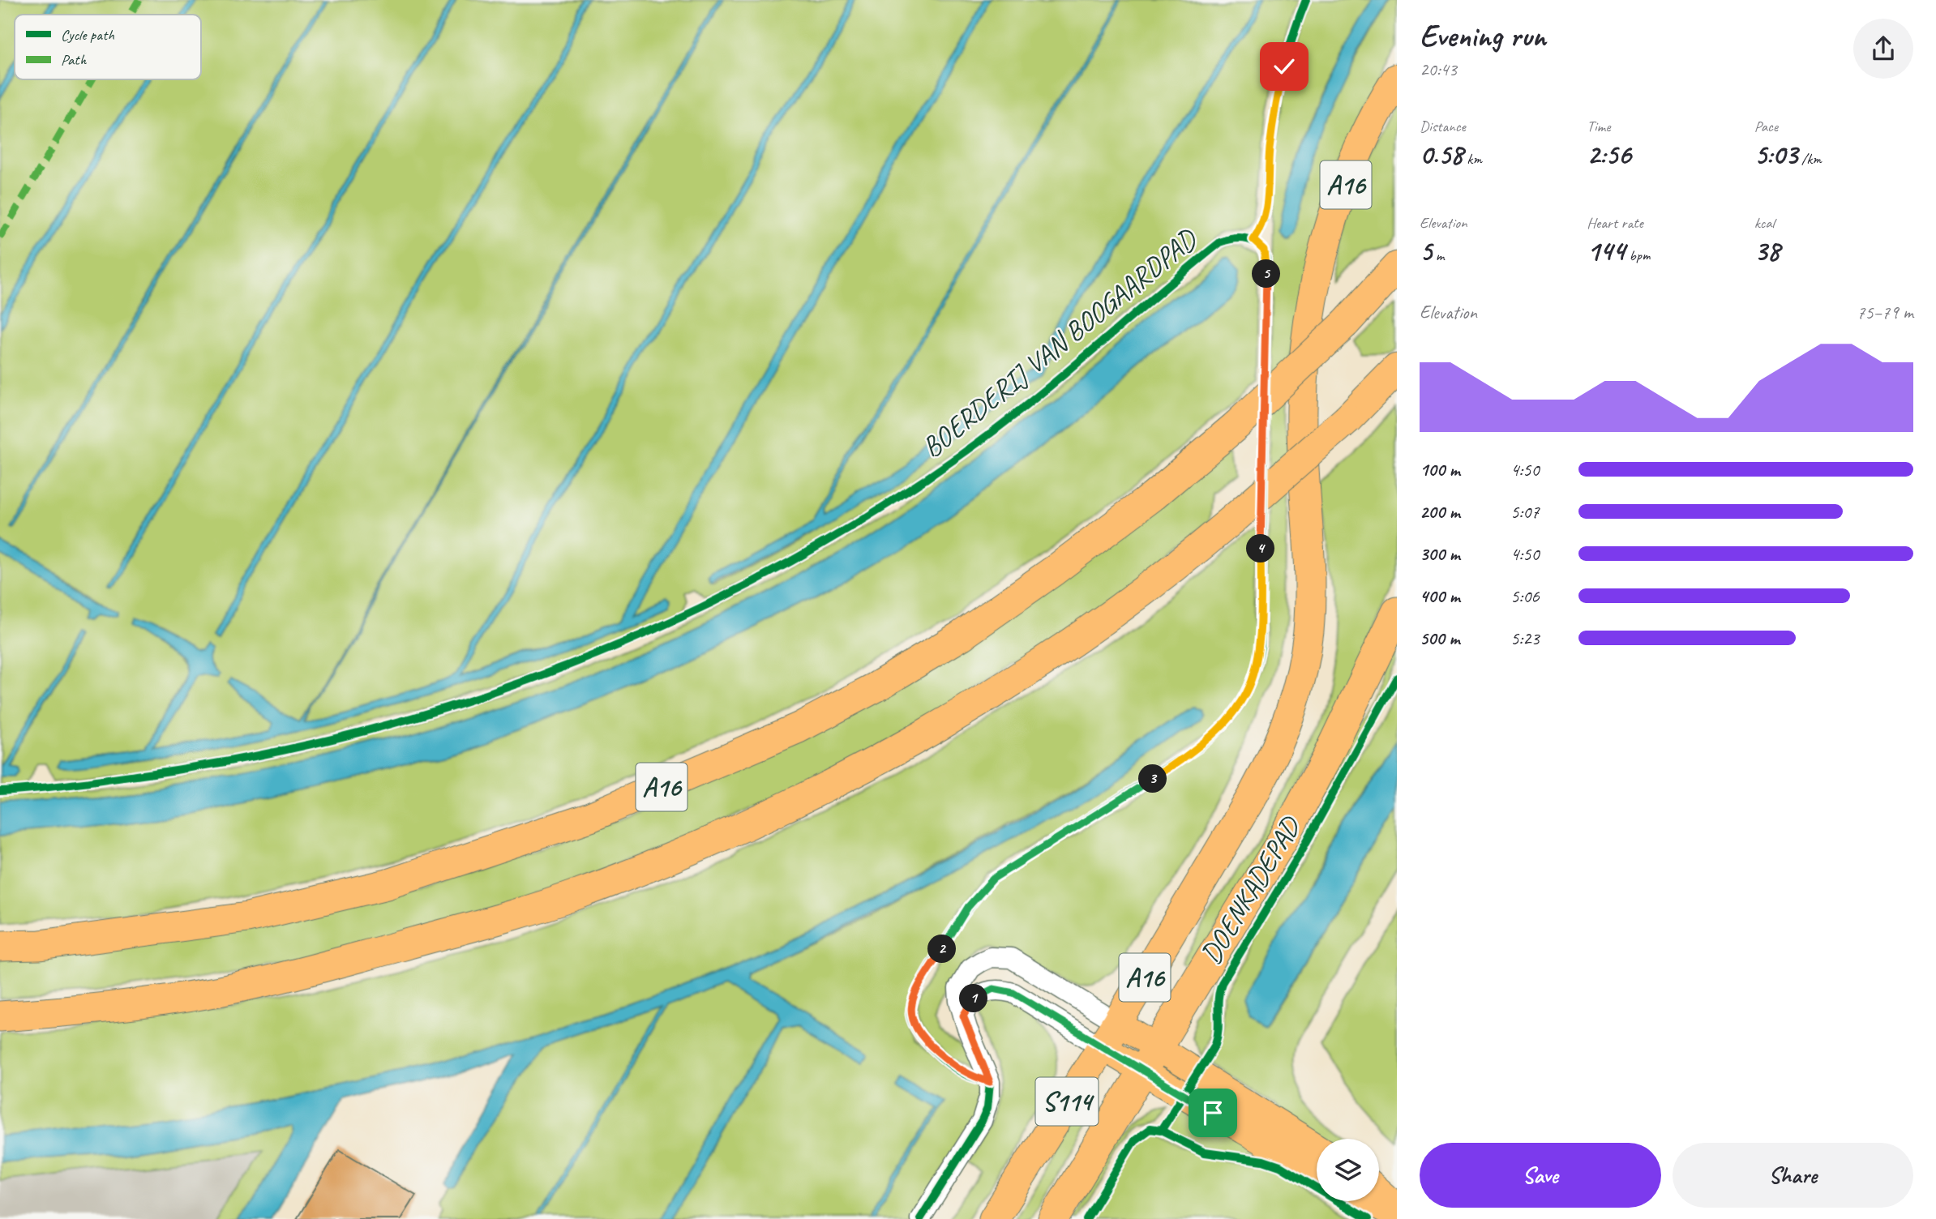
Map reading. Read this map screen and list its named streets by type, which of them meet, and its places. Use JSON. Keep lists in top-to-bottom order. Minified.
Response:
{"streets":{"highway":["A16","S114"],"cycle path":["BOERDERIJ VAN BOOGAARDPAD","DOENKADEPAD"]},"crossings":[["A16","S114"]],"legend":["Cycle path","Path"],"page":{"heading":["Evening run","20:43"],"stats":[["Distance","0.58 km"],["Time","2:56"],["Pace","5:03 /km"],["Elevation","5 m"],["Heart rate","144 bpm"],["kcal","38"]],"pins":["5","4","3","2","1"],"chart":["Elevation","75–79 m"],"list":[{"name":"100 m","note":"4:50"},{"name":"200 m","note":"5:07"},{"name":"300 m","note":"4:50"},{"name":"400 m","note":"5:06"},{"name":"500 m","note":"5:23"}],"buttons":["Save","Share"]}}
